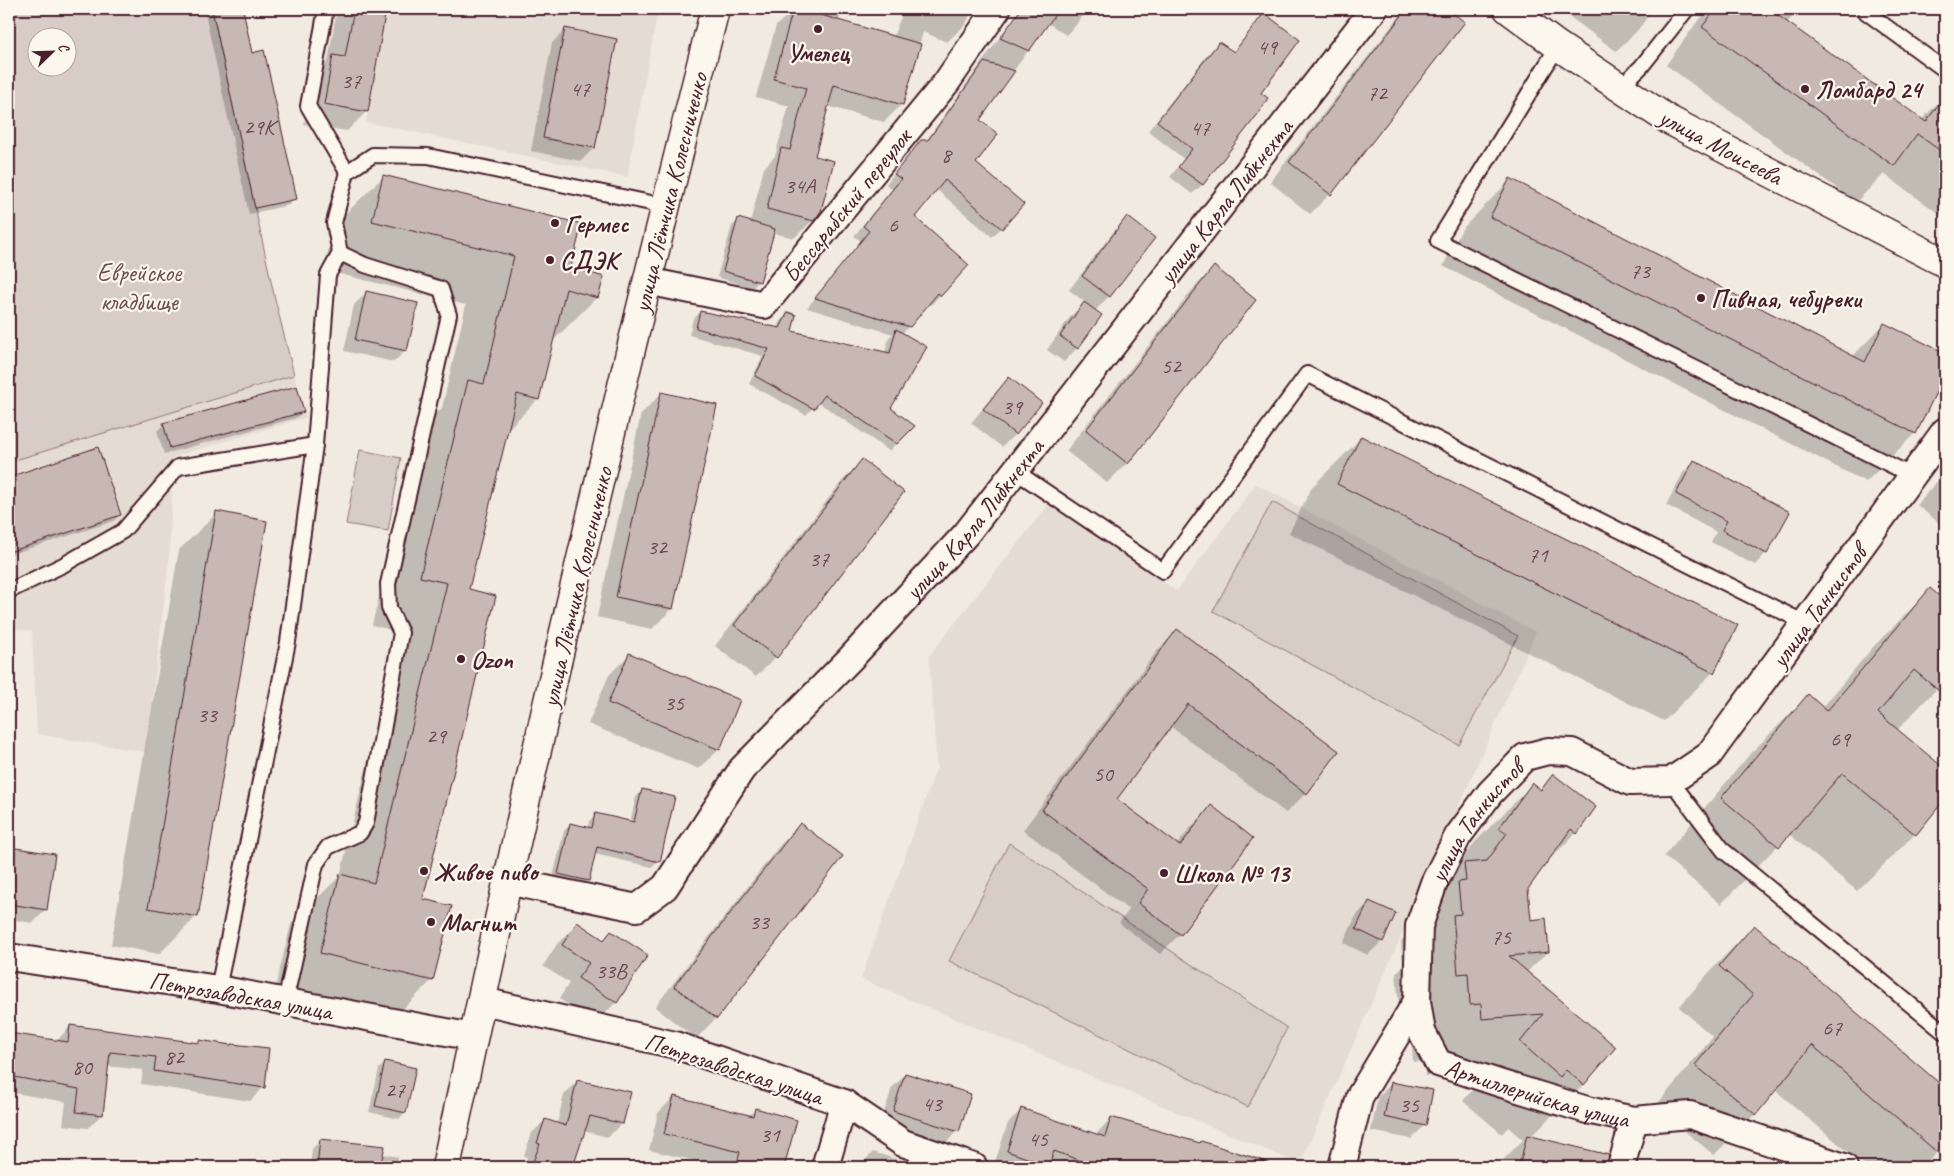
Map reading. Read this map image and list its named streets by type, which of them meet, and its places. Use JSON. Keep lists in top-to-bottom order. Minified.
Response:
{"streets":{"street":["улица Моисеева","улица Лётчика Колесниченко","улица Карла Либкнехта","Бессарабский переулок","улица Танкистов","Петрозаводская улица","Артиллерийская улица"]},"crossings":[["улица Лётчика Колесниченко","улица Карла Либкнехта"],["улица Лётчика Колесниченко","Бессарабский переулок"],["улица Лётчика Колесниченко","Петрозаводская улица"],["улица Танкистов","Артиллерийская улица"]],"parks":["Еврейское кладбище"],"places":["Умелец","Ломбард 24","Гермес","СДЭК","Пивная, чебуреки","Ozon","Живое пиво","Школа № 13","Магнит"],"house_numbers":["49","37","47","72","29К","47","8","34А","6","73","52","39","32","71","37","35","33","29","69","50","33","75","33В","67","82","80","27","43","35","31","45"],"north":"top right"}
